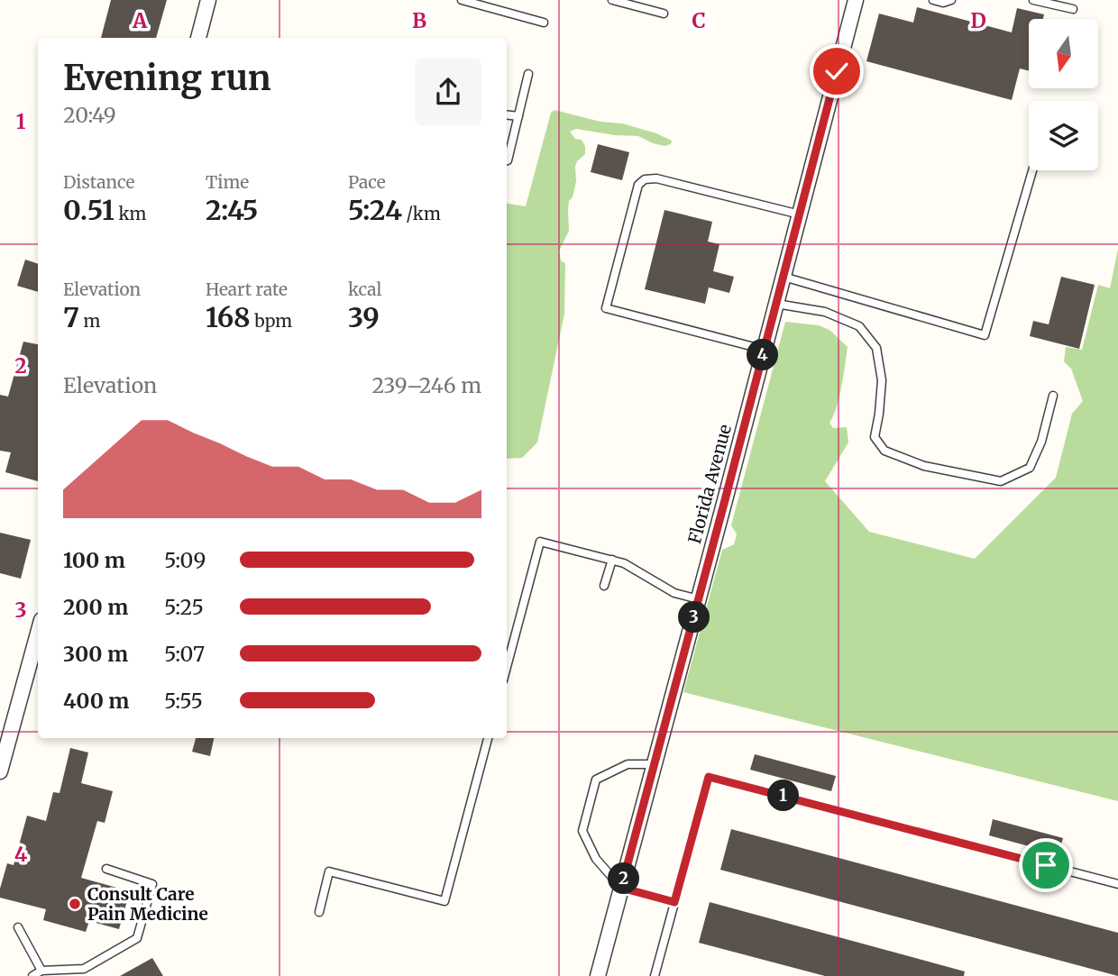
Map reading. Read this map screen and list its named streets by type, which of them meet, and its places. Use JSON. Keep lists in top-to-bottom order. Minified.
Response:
{"streets":{"street":["Florida Avenue"]},"places":["Consult Care Pain Medicine"],"north":"bottom","page":{"heading":["Evening run","20:49"],"stats":[["Distance","0.51 km"],["Time","2:45"],["Pace","5:24 /km"],["Elevation","7 m"],["Heart rate","168 bpm"],["kcal","39"]],"pins":["4","3","1","2"],"chart":["Elevation","239–246 m"],"list":[{"name":"100 m","note":"5:09"},{"name":"200 m","note":"5:25"},{"name":"300 m","note":"5:07"},{"name":"400 m","note":"5:55"}]},"grid":{"columns":["A","B","C","D"],"rows":["1","2","3","4"]}}
